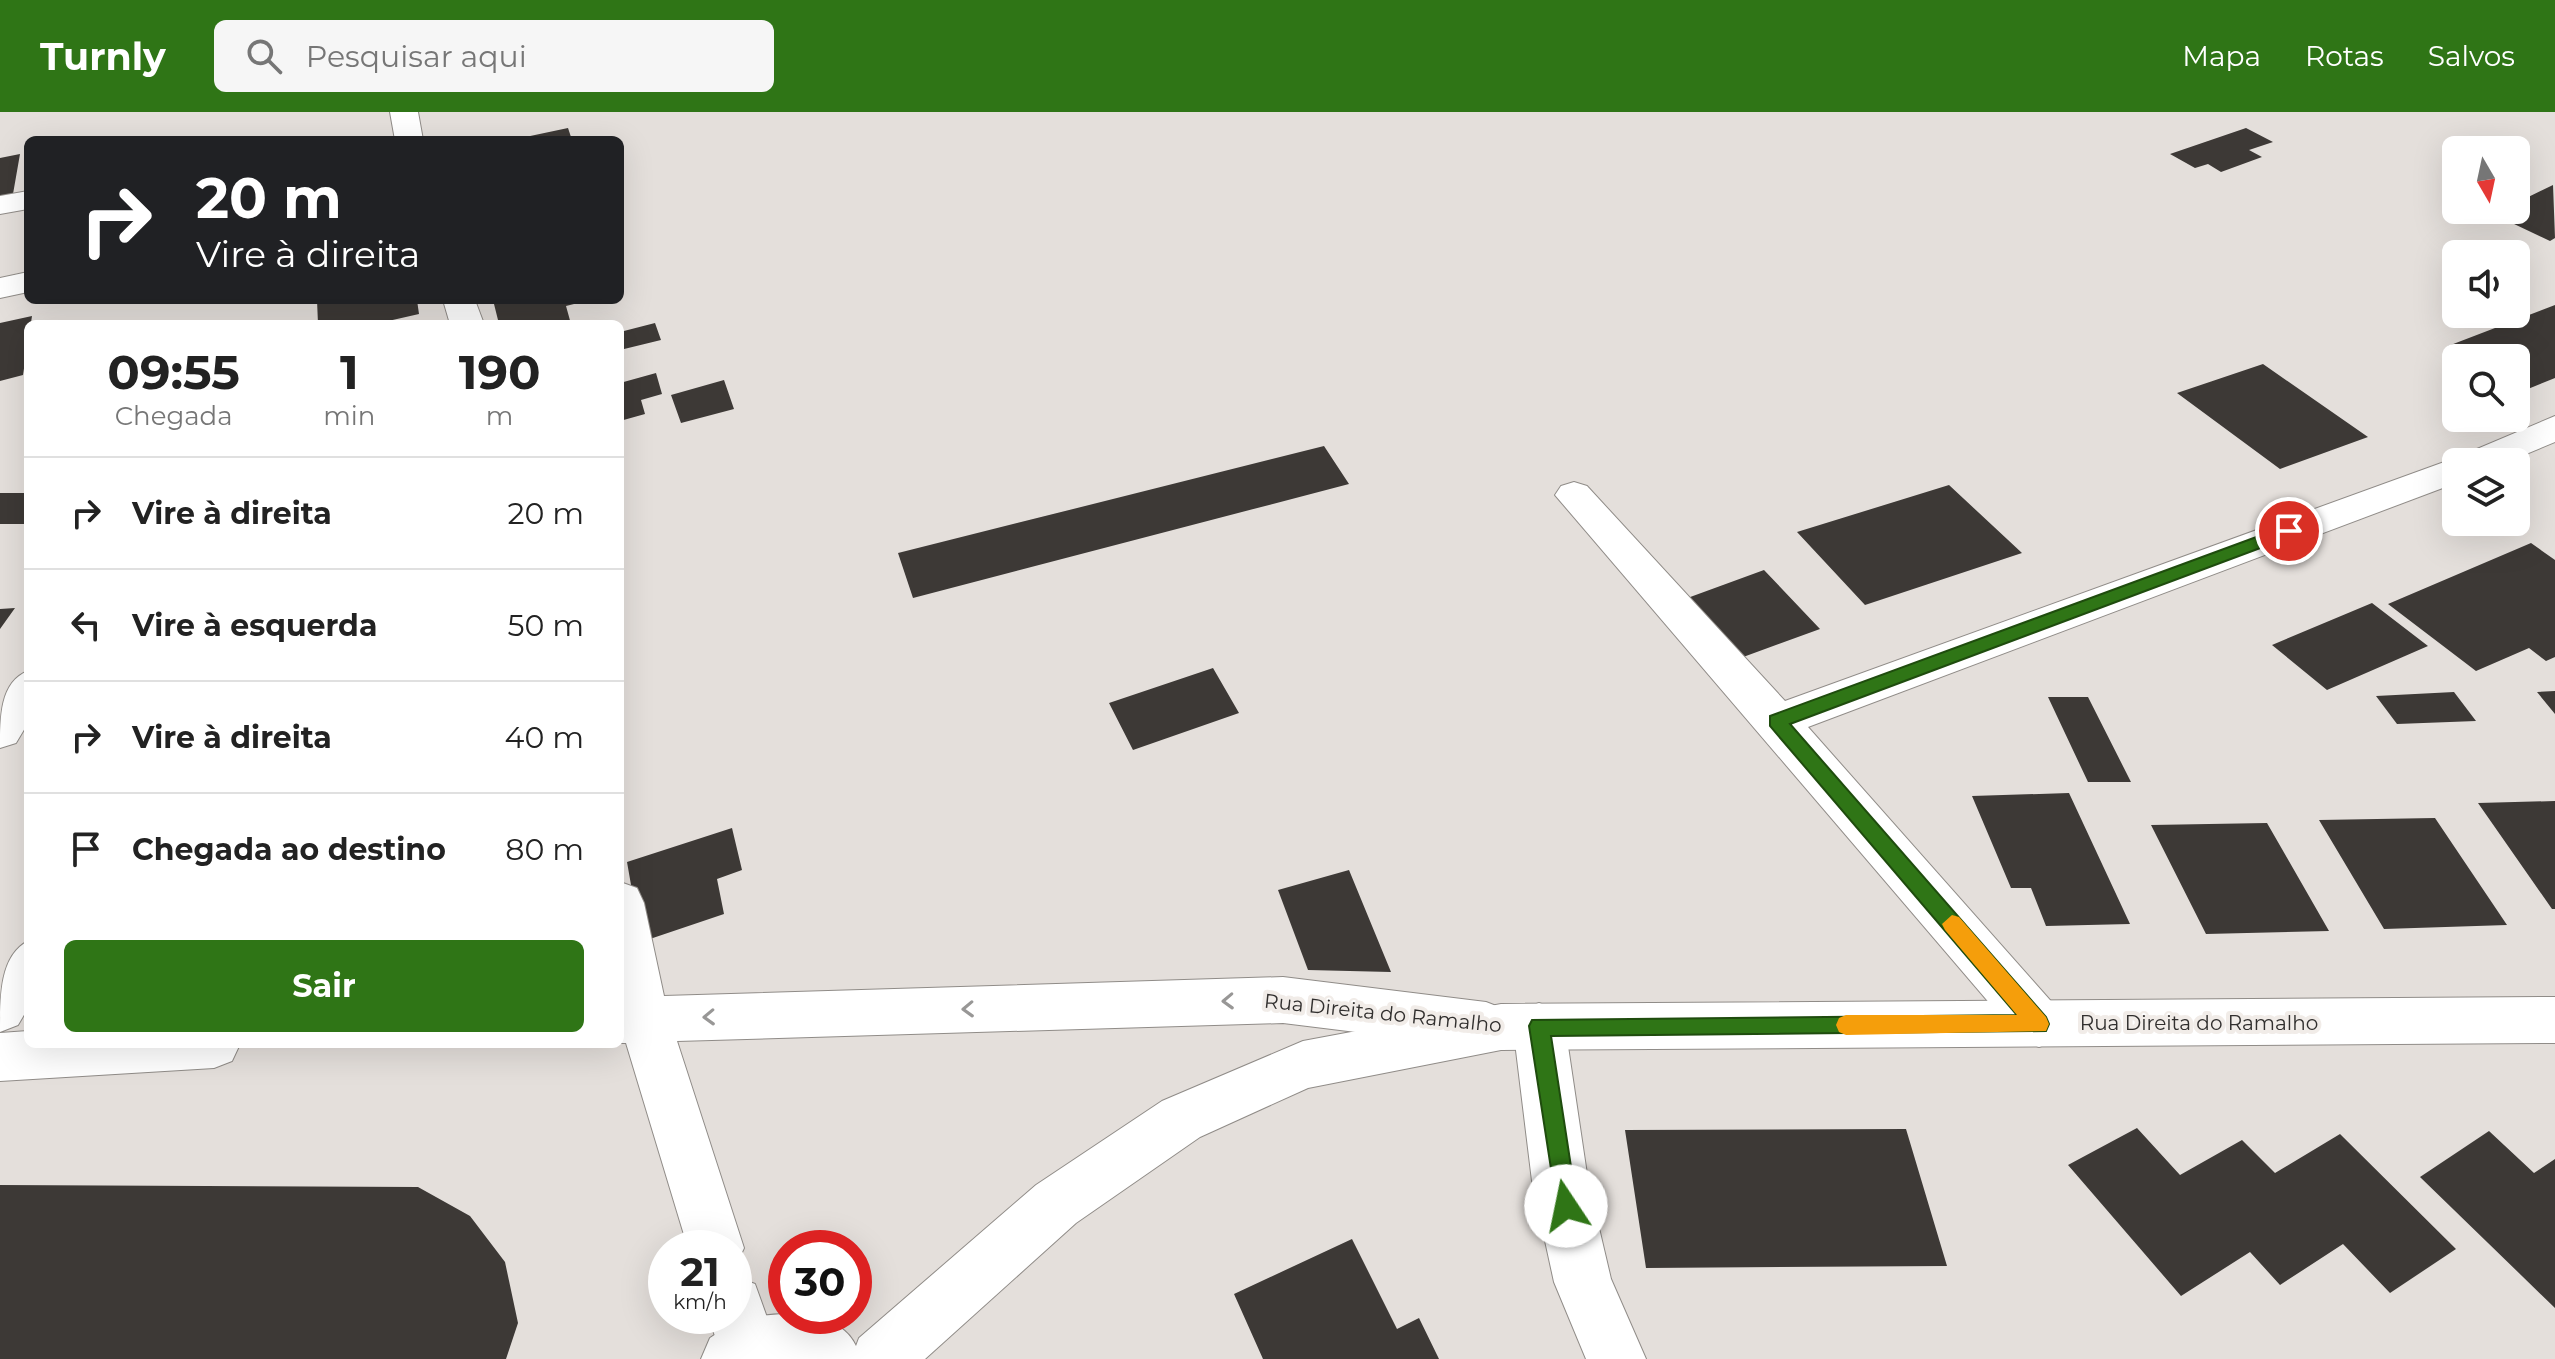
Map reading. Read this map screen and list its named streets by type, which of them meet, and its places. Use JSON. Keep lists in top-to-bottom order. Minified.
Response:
{"streets":{"street":["Rua Direita do Ramalho"]},"one_way":["Rua Direita do Ramalho"],"north":"bottom","page":{"header":"Turnly","search":"Pesquisar aqui","nav":["Mapa","Rotas","Salvos"],"turn":["20 m","Vire à direita"],"eta":["09:55","Chegada","1","min","190","m"],"list":[{"name":"Vire à direita","value":"20 m"},{"name":"Vire à esquerda","value":"50 m"},{"name":"Vire à direita","value":"40 m"},{"name":"Chegada ao destino","value":"80 m"}],"buttons":"Sair","speed":"21 km/h","limit":"30"}}
